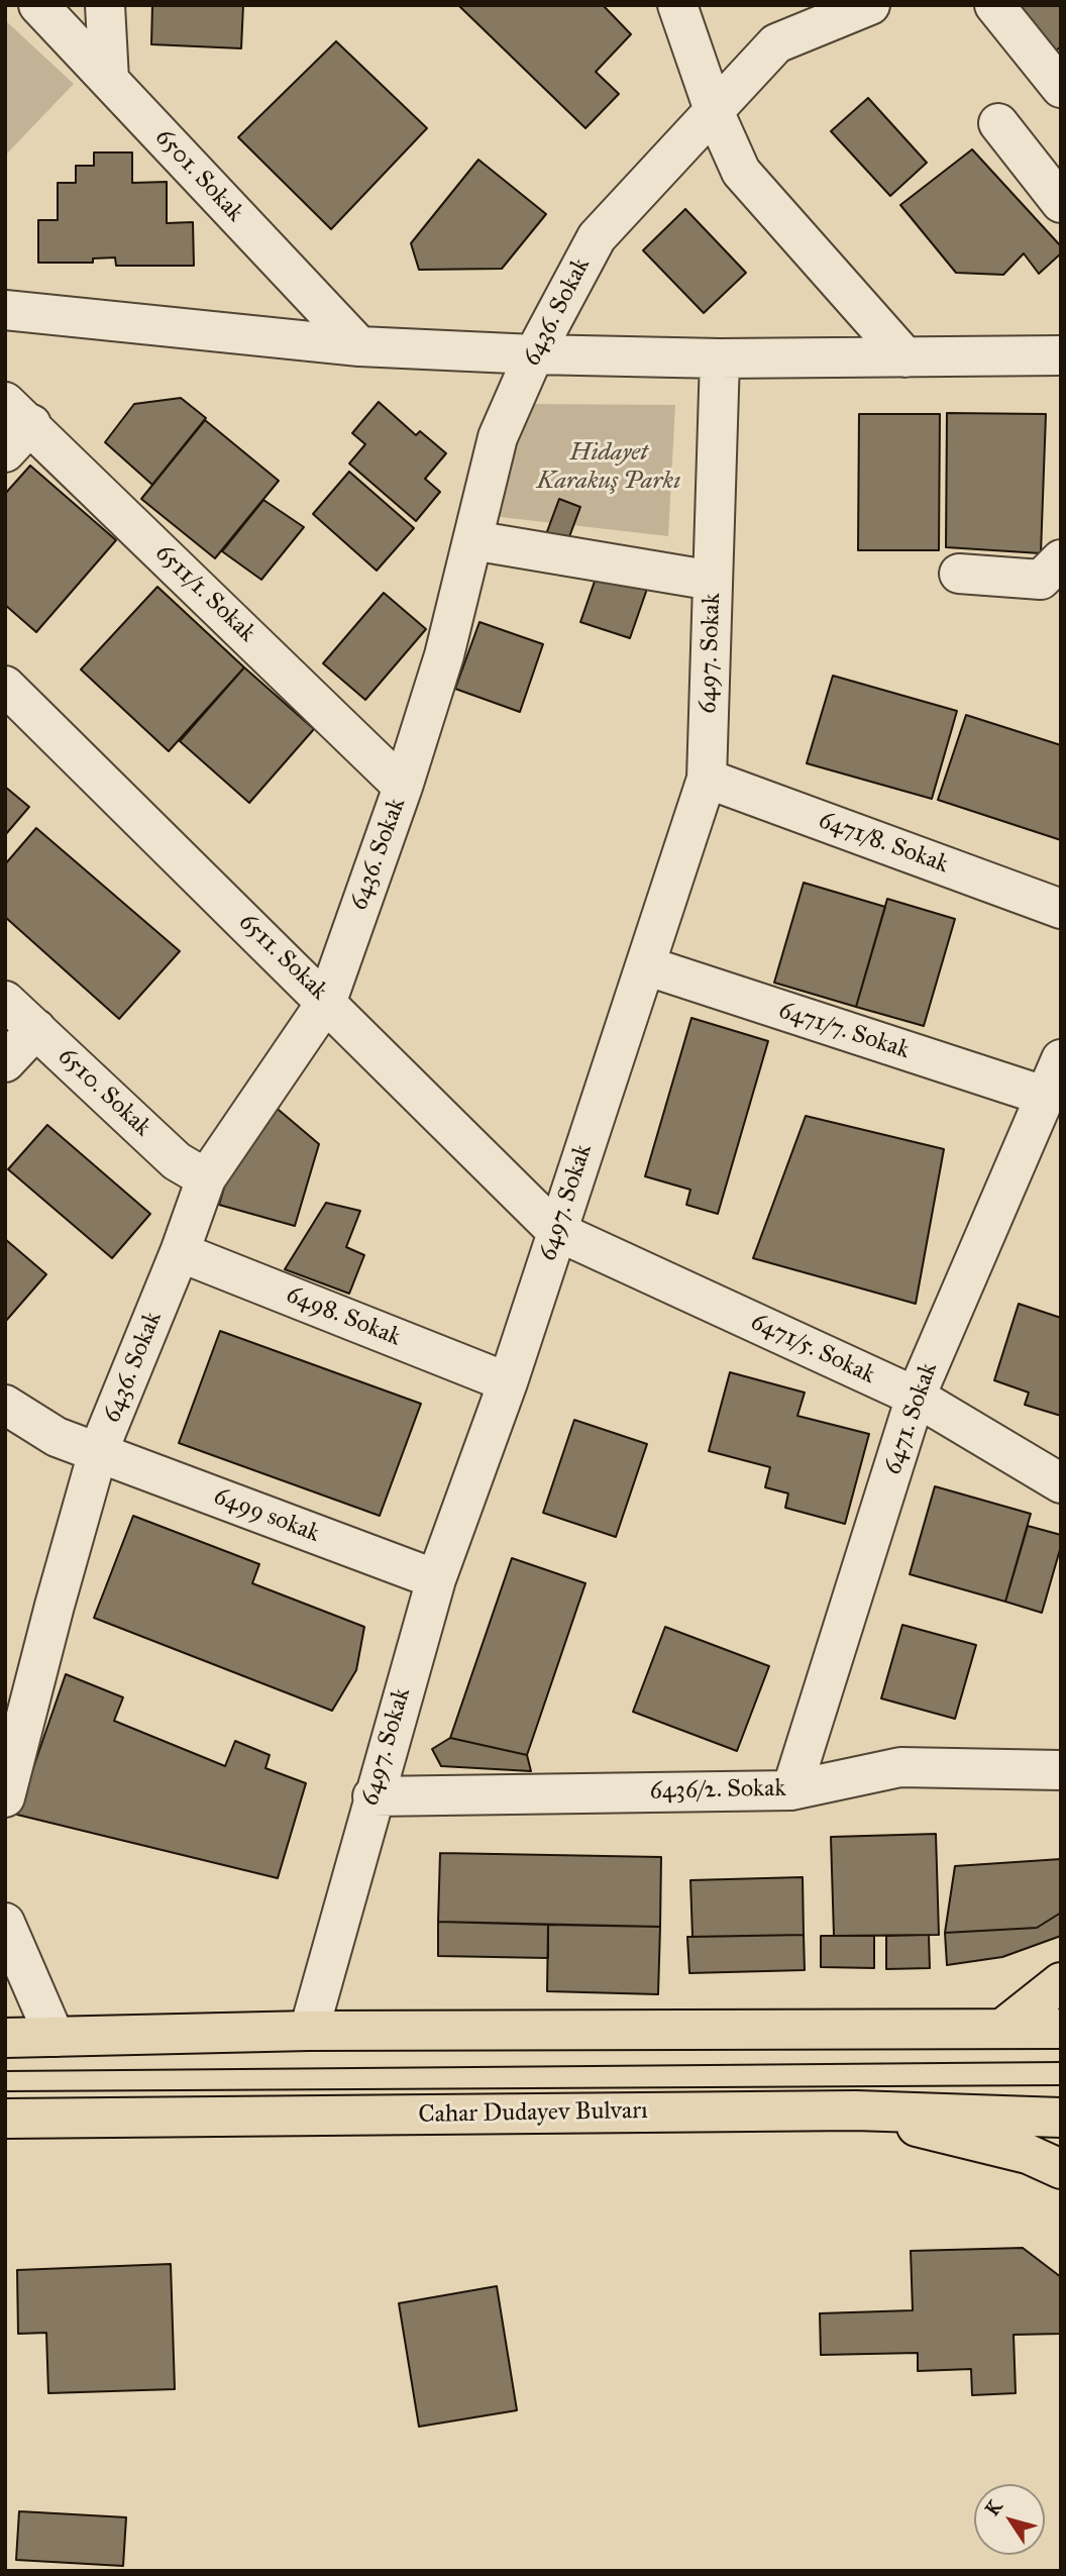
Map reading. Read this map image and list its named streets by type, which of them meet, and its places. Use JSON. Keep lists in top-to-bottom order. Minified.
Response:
{"streets":{"main road":["Cahar Dudayev Bulvarı"],"street":["6501. Sokak","6436. Sokak","6511/1. Sokak","6497. Sokak","6471/8. Sokak","6511. Sokak","6471/7. Sokak","6510. Sokak","6498. Sokak","6471/5. Sokak","6471. Sokak","6499 sokak","6436/2. Sokak"]},"crossings":[["6436. Sokak","6511/1. Sokak"],["6436. Sokak","6511. Sokak"],["6436. Sokak","6510. Sokak"],["6436. Sokak","6498. Sokak"],["6436. Sokak","6499 sokak"],["6497. Sokak","6471/8. Sokak"],["6497. Sokak","6511. Sokak"],["6497. Sokak","6471/7. Sokak"],["6497. Sokak","6498. Sokak"],["6497. Sokak","6471/5. Sokak"],["6497. Sokak","6499 sokak"],["6497. Sokak","6436/2. Sokak"],["6511. Sokak","6471/5. Sokak"],["6471/7. Sokak","6471. Sokak"],["6471/5. Sokak","6471. Sokak"],["6471. Sokak","6436/2. Sokak"]],"parks":["Hidayet Karakuş Parkı"],"north":"top left"}
